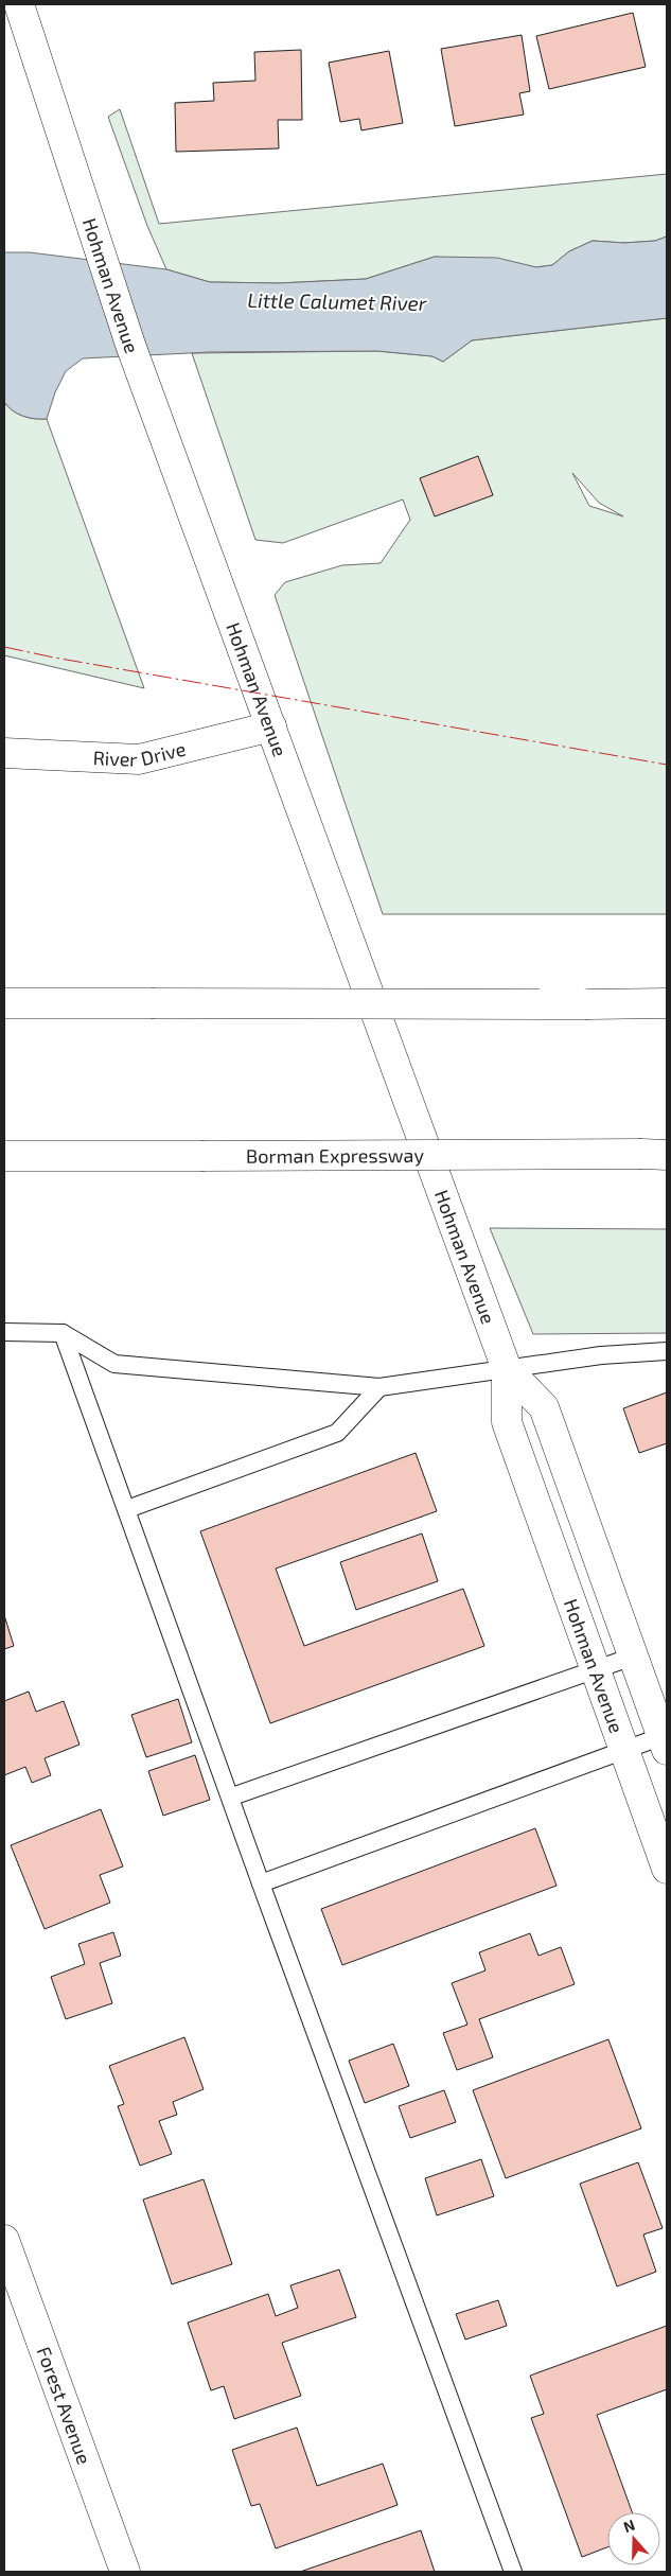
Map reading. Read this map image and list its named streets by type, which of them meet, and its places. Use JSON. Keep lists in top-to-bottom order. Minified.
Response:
{"streets":{"main road":["Hohman Avenue","River Drive","Borman Expressway","Forest Avenue"]},"crossings":[["Hohman Avenue","River Drive"]],"water":["Little Calumet River"],"north":"top"}
